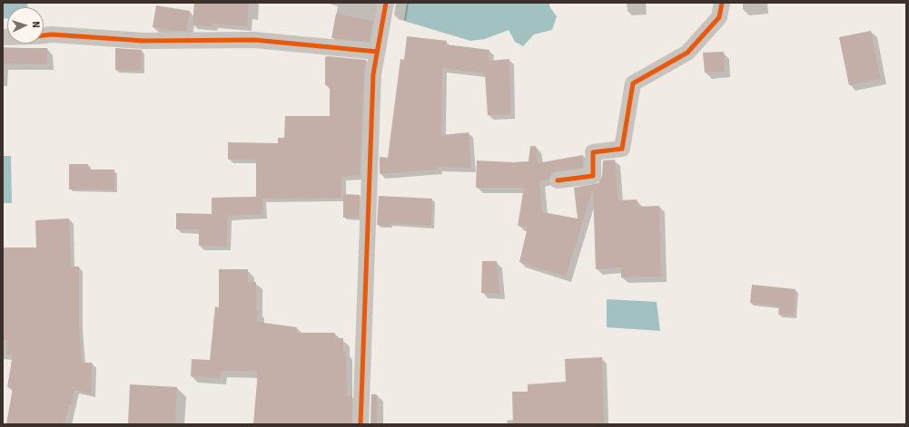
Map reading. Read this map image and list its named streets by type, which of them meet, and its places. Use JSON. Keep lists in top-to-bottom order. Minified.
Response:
{"north":"right"}
